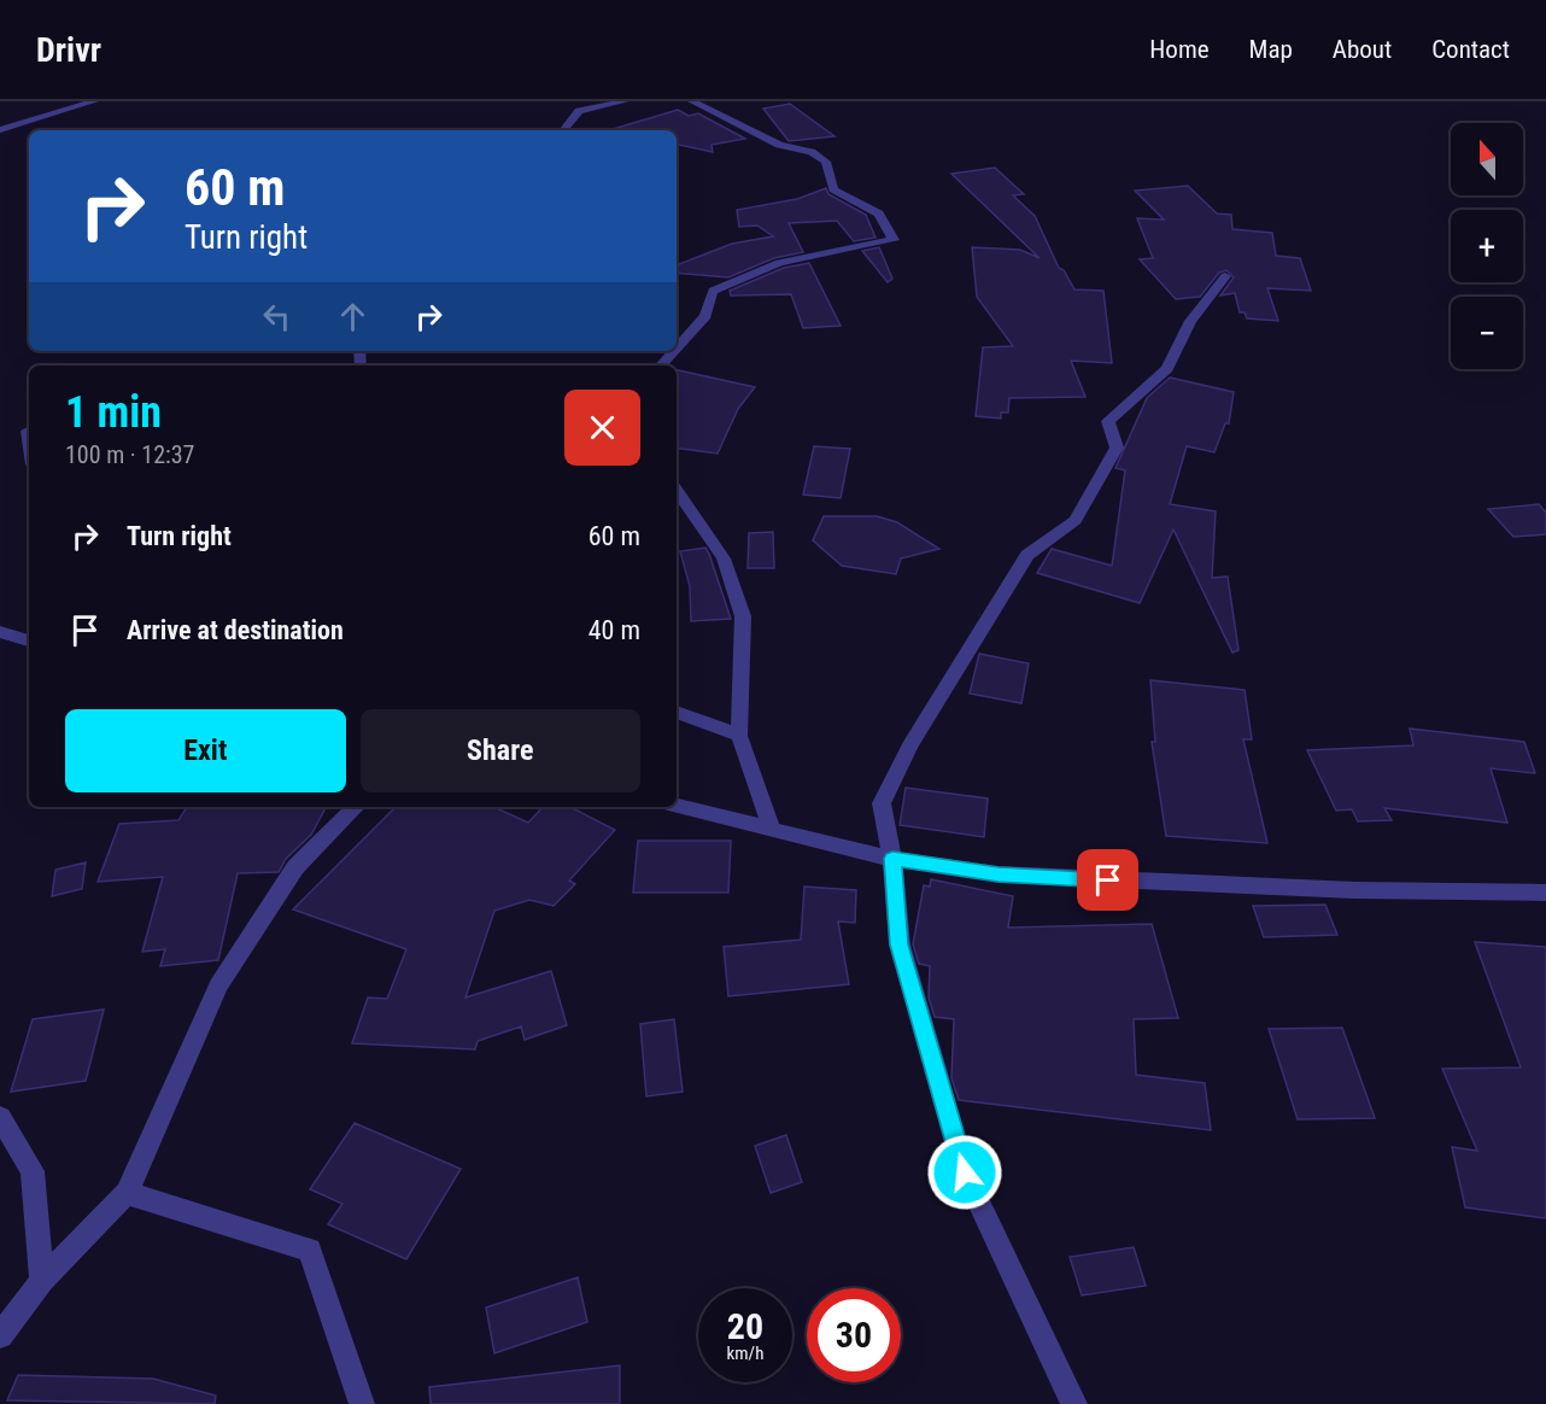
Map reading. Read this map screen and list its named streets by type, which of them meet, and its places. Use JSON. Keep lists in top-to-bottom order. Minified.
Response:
{"north":"top","page":{"header":"Drivr","nav":["Home","Map","About","Contact"],"map_buttons":["+","−"],"turn":["60 m","Turn right"],"heading":["1 min","100 m · 12:37"],"list":[{"name":"Turn right","value":"60 m"},{"name":"Arrive at destination","value":"40 m"}],"buttons":["Exit","Share"],"speed":"20 km/h","limit":"30"}}
